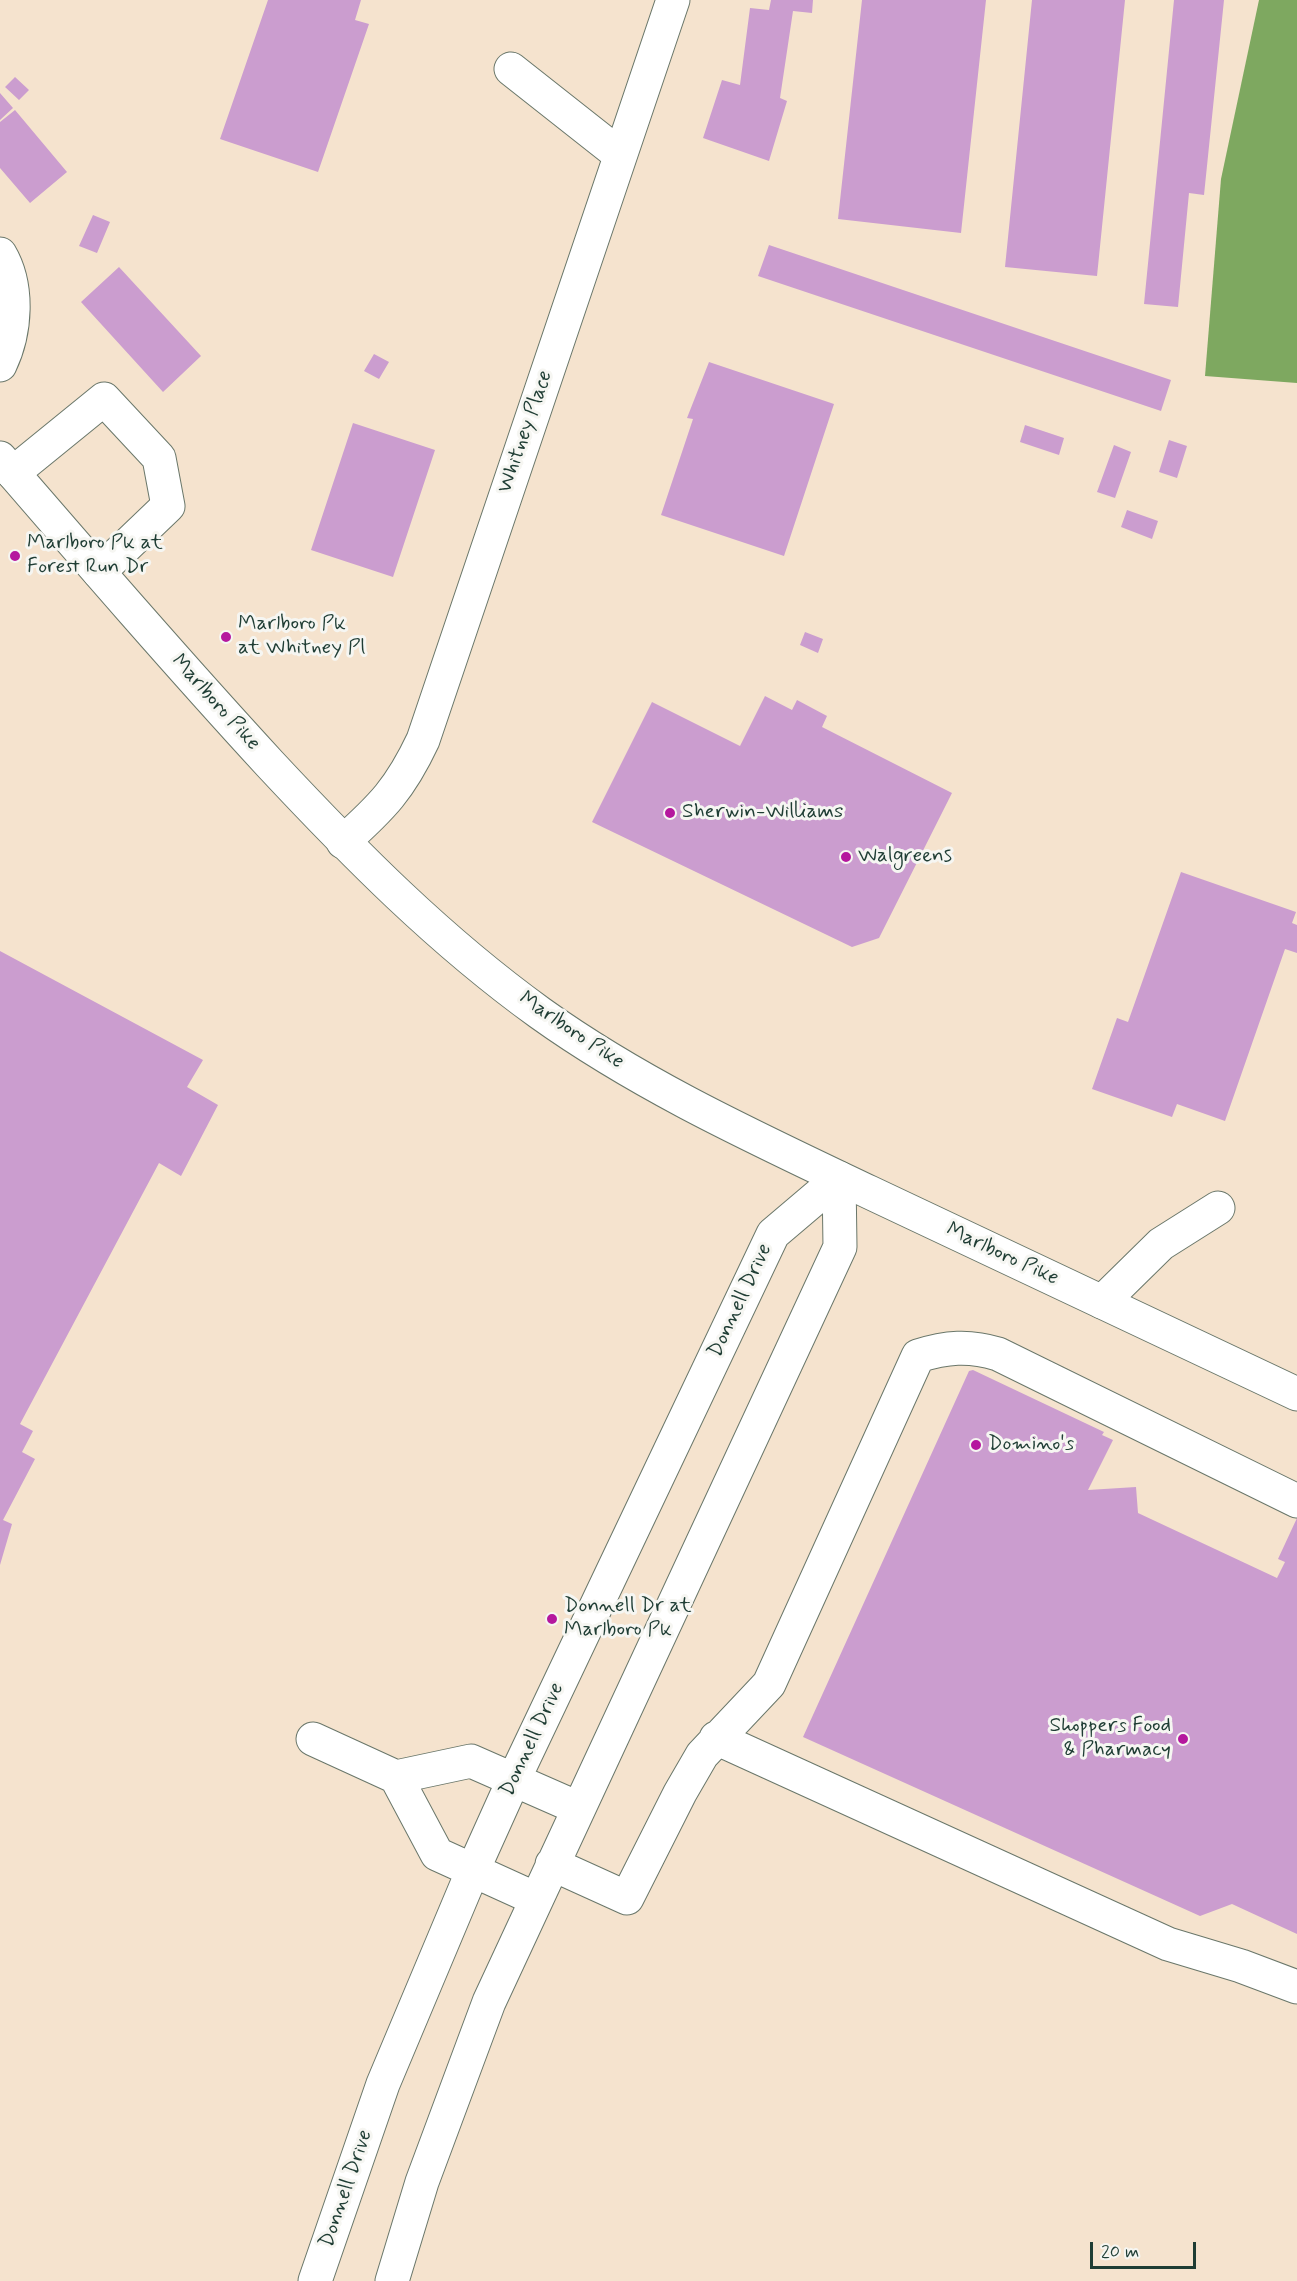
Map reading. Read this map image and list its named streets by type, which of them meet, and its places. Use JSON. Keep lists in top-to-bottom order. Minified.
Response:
{"streets":{"street":["Whitney Place","Marlboro Pike","Donnell Drive"]},"crossings":[["Whitney Place","Marlboro Pike"],["Marlboro Pike","Donnell Drive"]],"places":["Marlboro Pk at Forest Run Dr","Marlboro Pk at Whitney Pl","Sherwin-Williams","Walgreens","Domino's","Donnell Dr at Marlboro Pk","Shoppers Food & Pharmacy"],"scale_bar":"20 m"}
